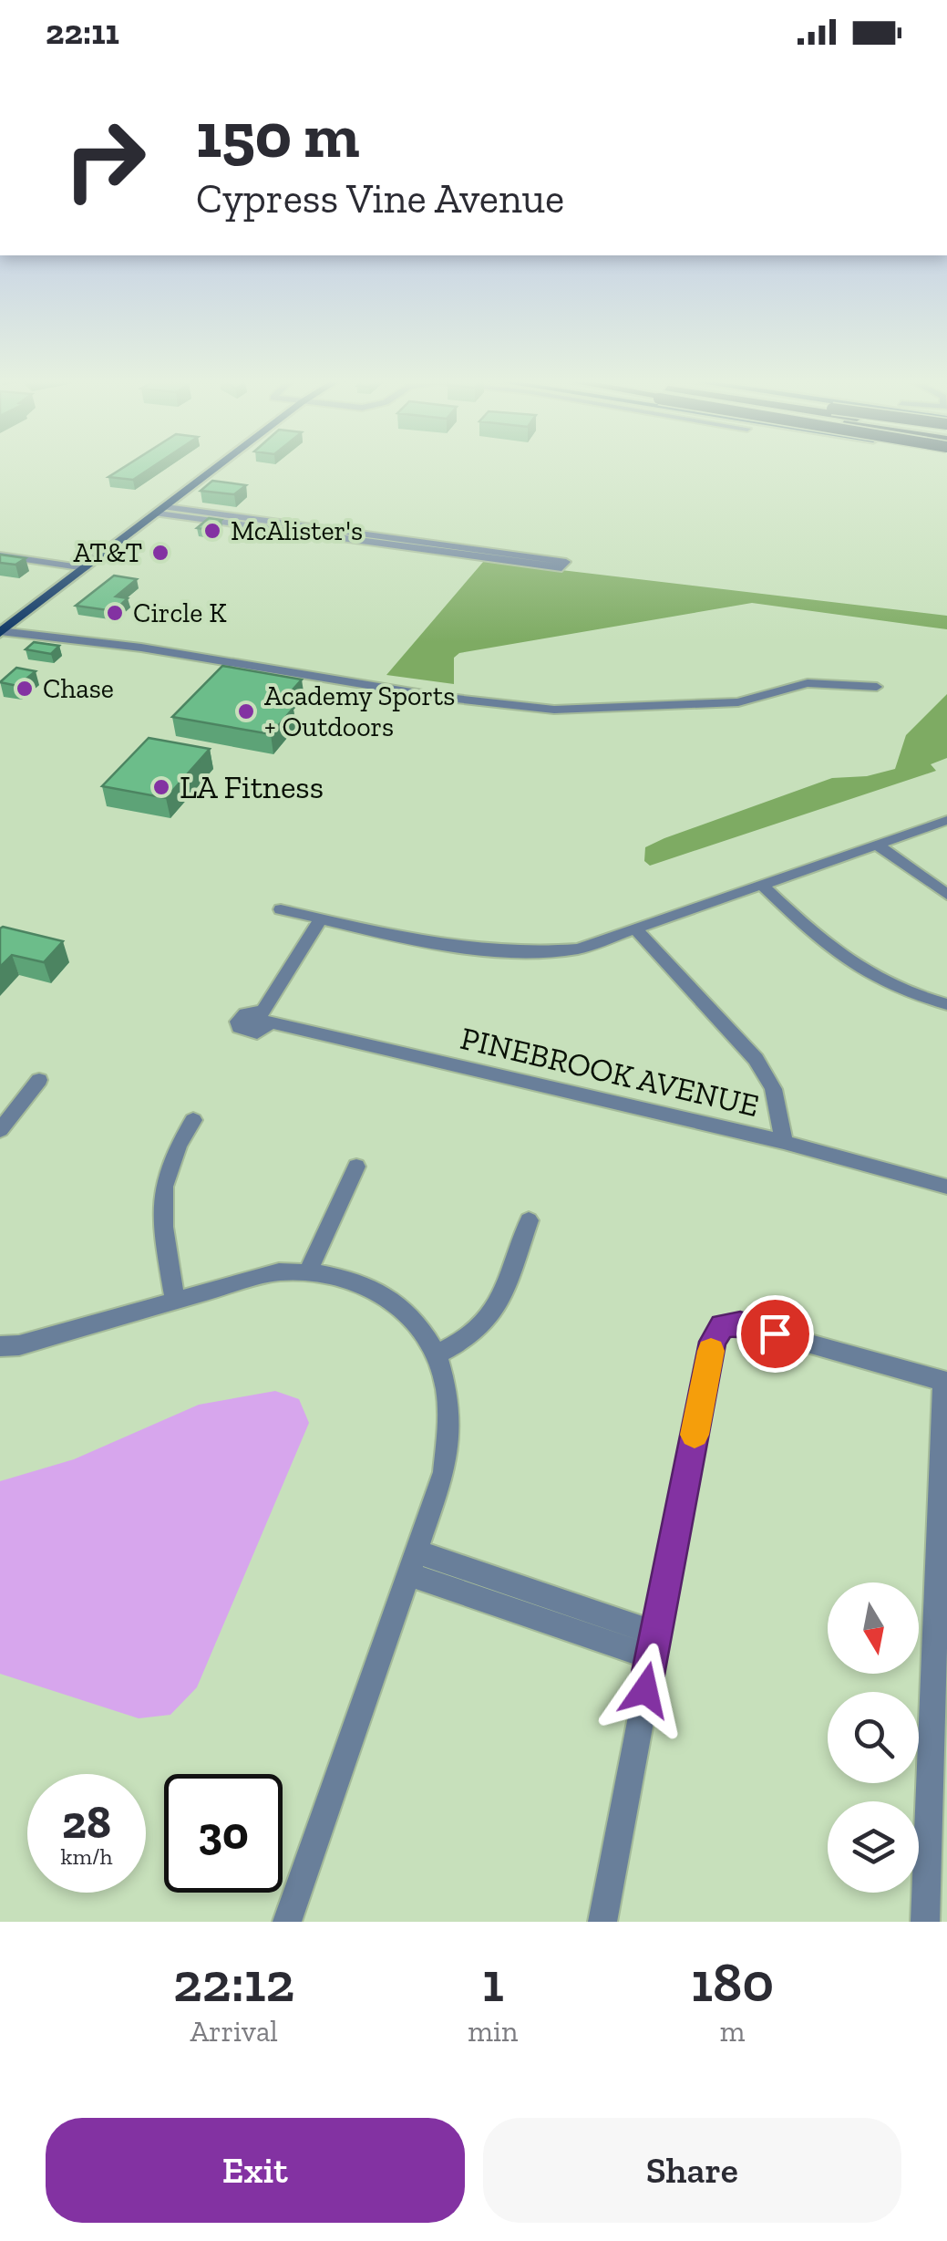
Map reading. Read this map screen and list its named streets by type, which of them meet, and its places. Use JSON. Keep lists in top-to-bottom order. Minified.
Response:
{"streets":{"street":["PINEBROOK AVENUE"]},"places":["McAlister's","AT&T","Circle K","Chase","Academy Sports + Outdoors","LA Fitness"],"north":"bottom","page":{"status":"22:11","turn":["150 m","Cypress Vine Avenue"],"speed":"28 km/h","limit":"30","eta":["22:12","Arrival","1","min","180","m"],"buttons":["Exit","Share"]}}
